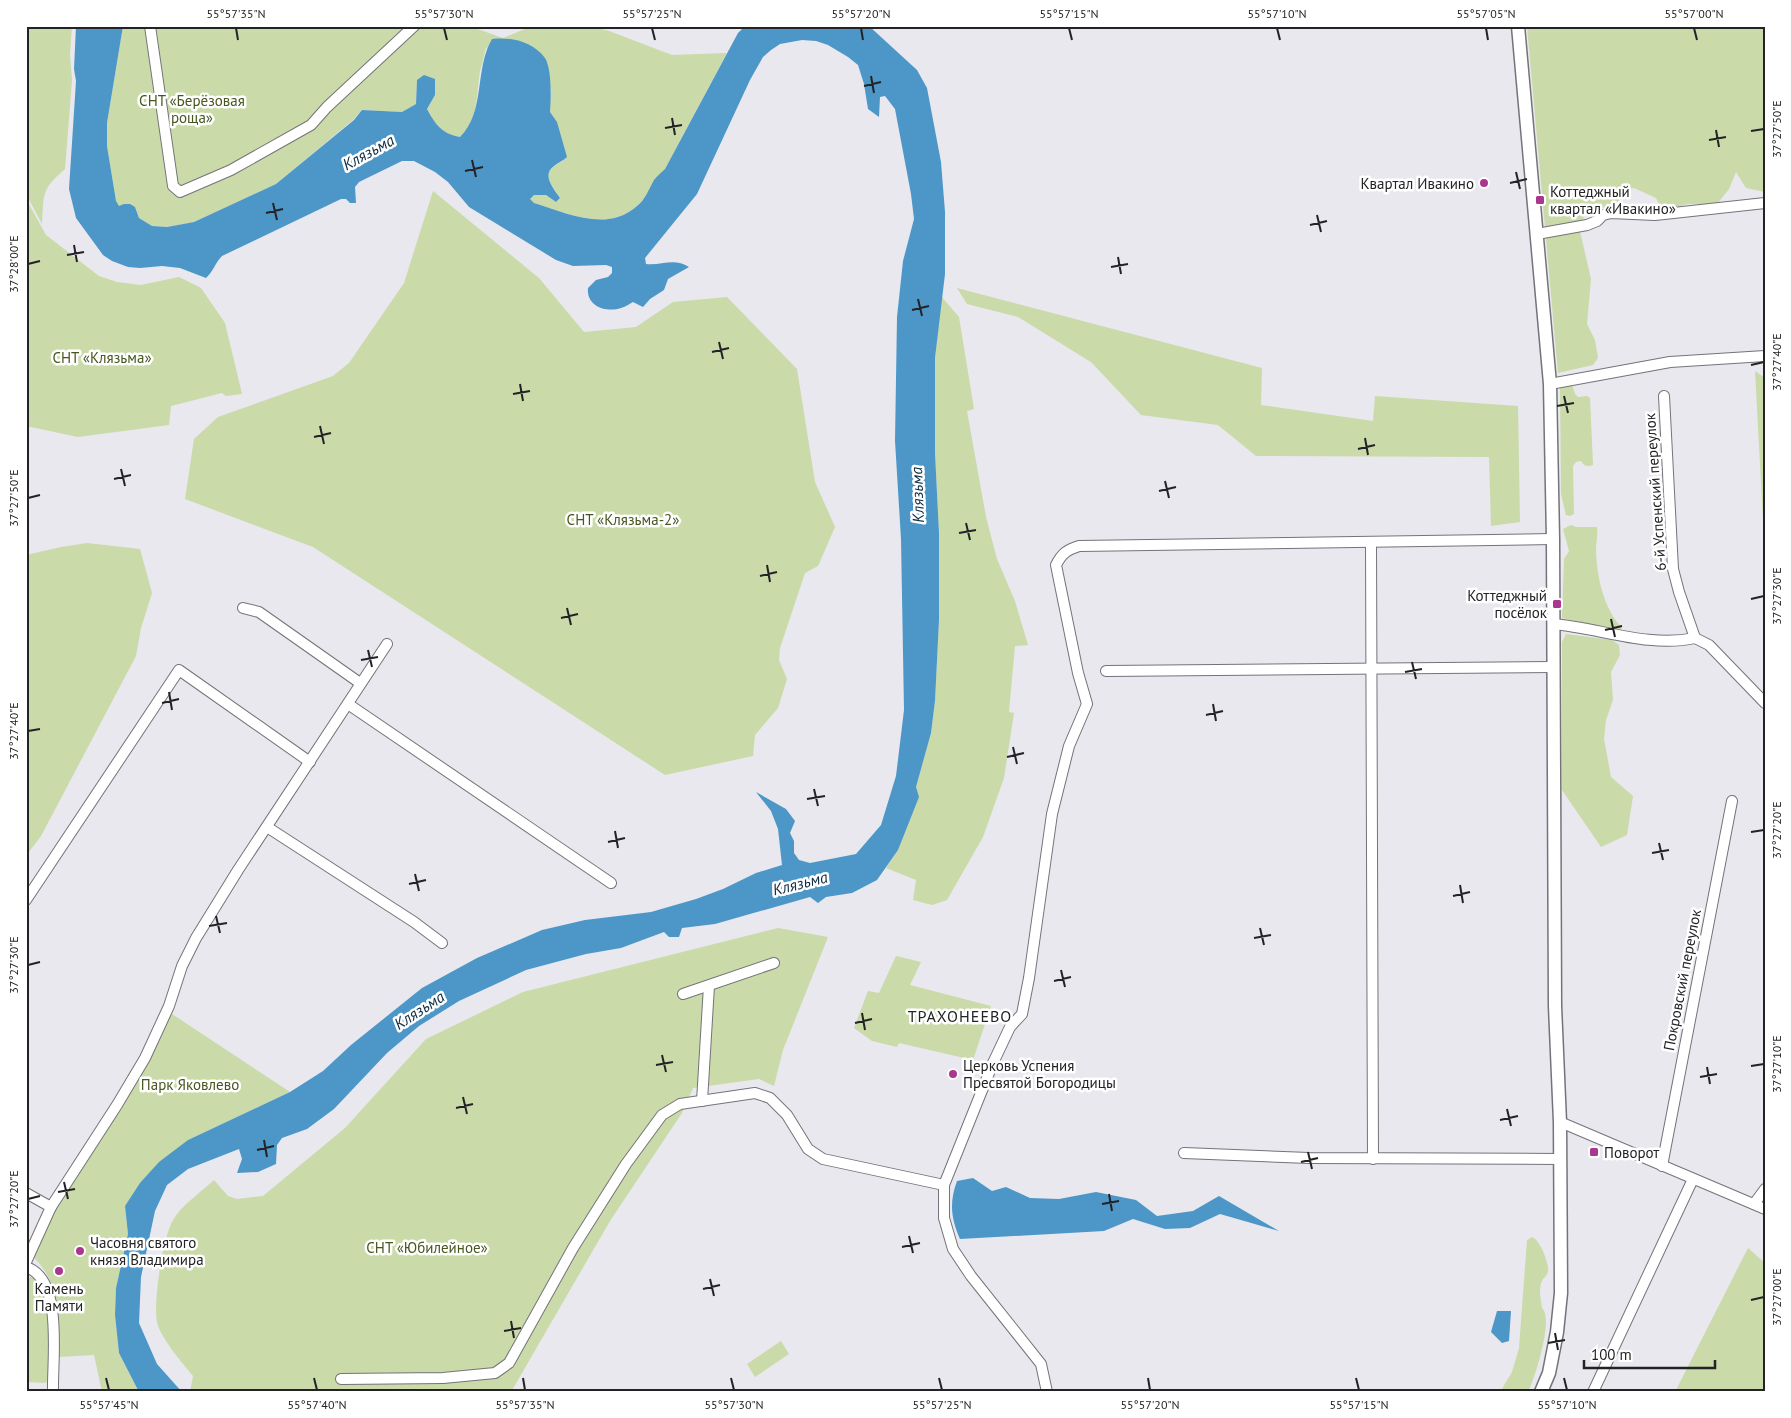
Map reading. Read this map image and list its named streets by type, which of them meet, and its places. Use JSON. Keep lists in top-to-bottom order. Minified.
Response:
{"streets":{"street":["6-й Успенский переулок","Покровский переулок"]},"districts":["ТРАХОНЕЕВО"],"water":["Клязьма"],"parks":["СНТ «Берёзовая роща»","СНТ «Клязьма»","СНТ «Клязьма-2»","Парк Яковлево","СНТ «Юбилейное»"],"places":{"other":["Квартал Ивакино","Церковь Успения Пресвятой Богородицы","Часовня святого князя Владимира","Камень Памяти"],"transit":["Коттеджный квартал «Ивакино»","Коттеджный посёлок","Поворот"]},"scale_bar":"100 m","coordinates":["55°57'35\"N","55°57'30\"N","55°57'25\"N","55°57'20\"N","55°57'15\"N","55°57'10\"N","55°57'05\"N","55°57'00\"N","37°27'50\"E","37°28'00\"E","37°27'40\"E","37°27'30\"E","37°27'20\"E","37°27'10\"E","37°27'00\"E","55°57'45\"N","55°57'40\"N"]}
